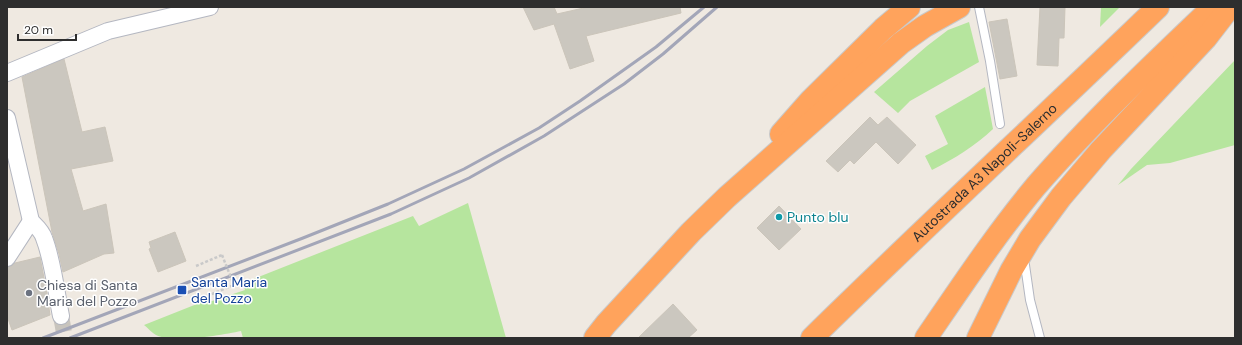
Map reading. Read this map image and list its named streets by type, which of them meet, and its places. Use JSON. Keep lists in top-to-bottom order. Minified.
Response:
{"streets":{"highway":["Autostrada A3 Napoli-Salerno"]},"places":{"other":["Punto blu","Chiesa di Santa Maria del Pozzo"],"transit":["Santa Maria del Pozzo"]},"scale_bar":"20 m"}
